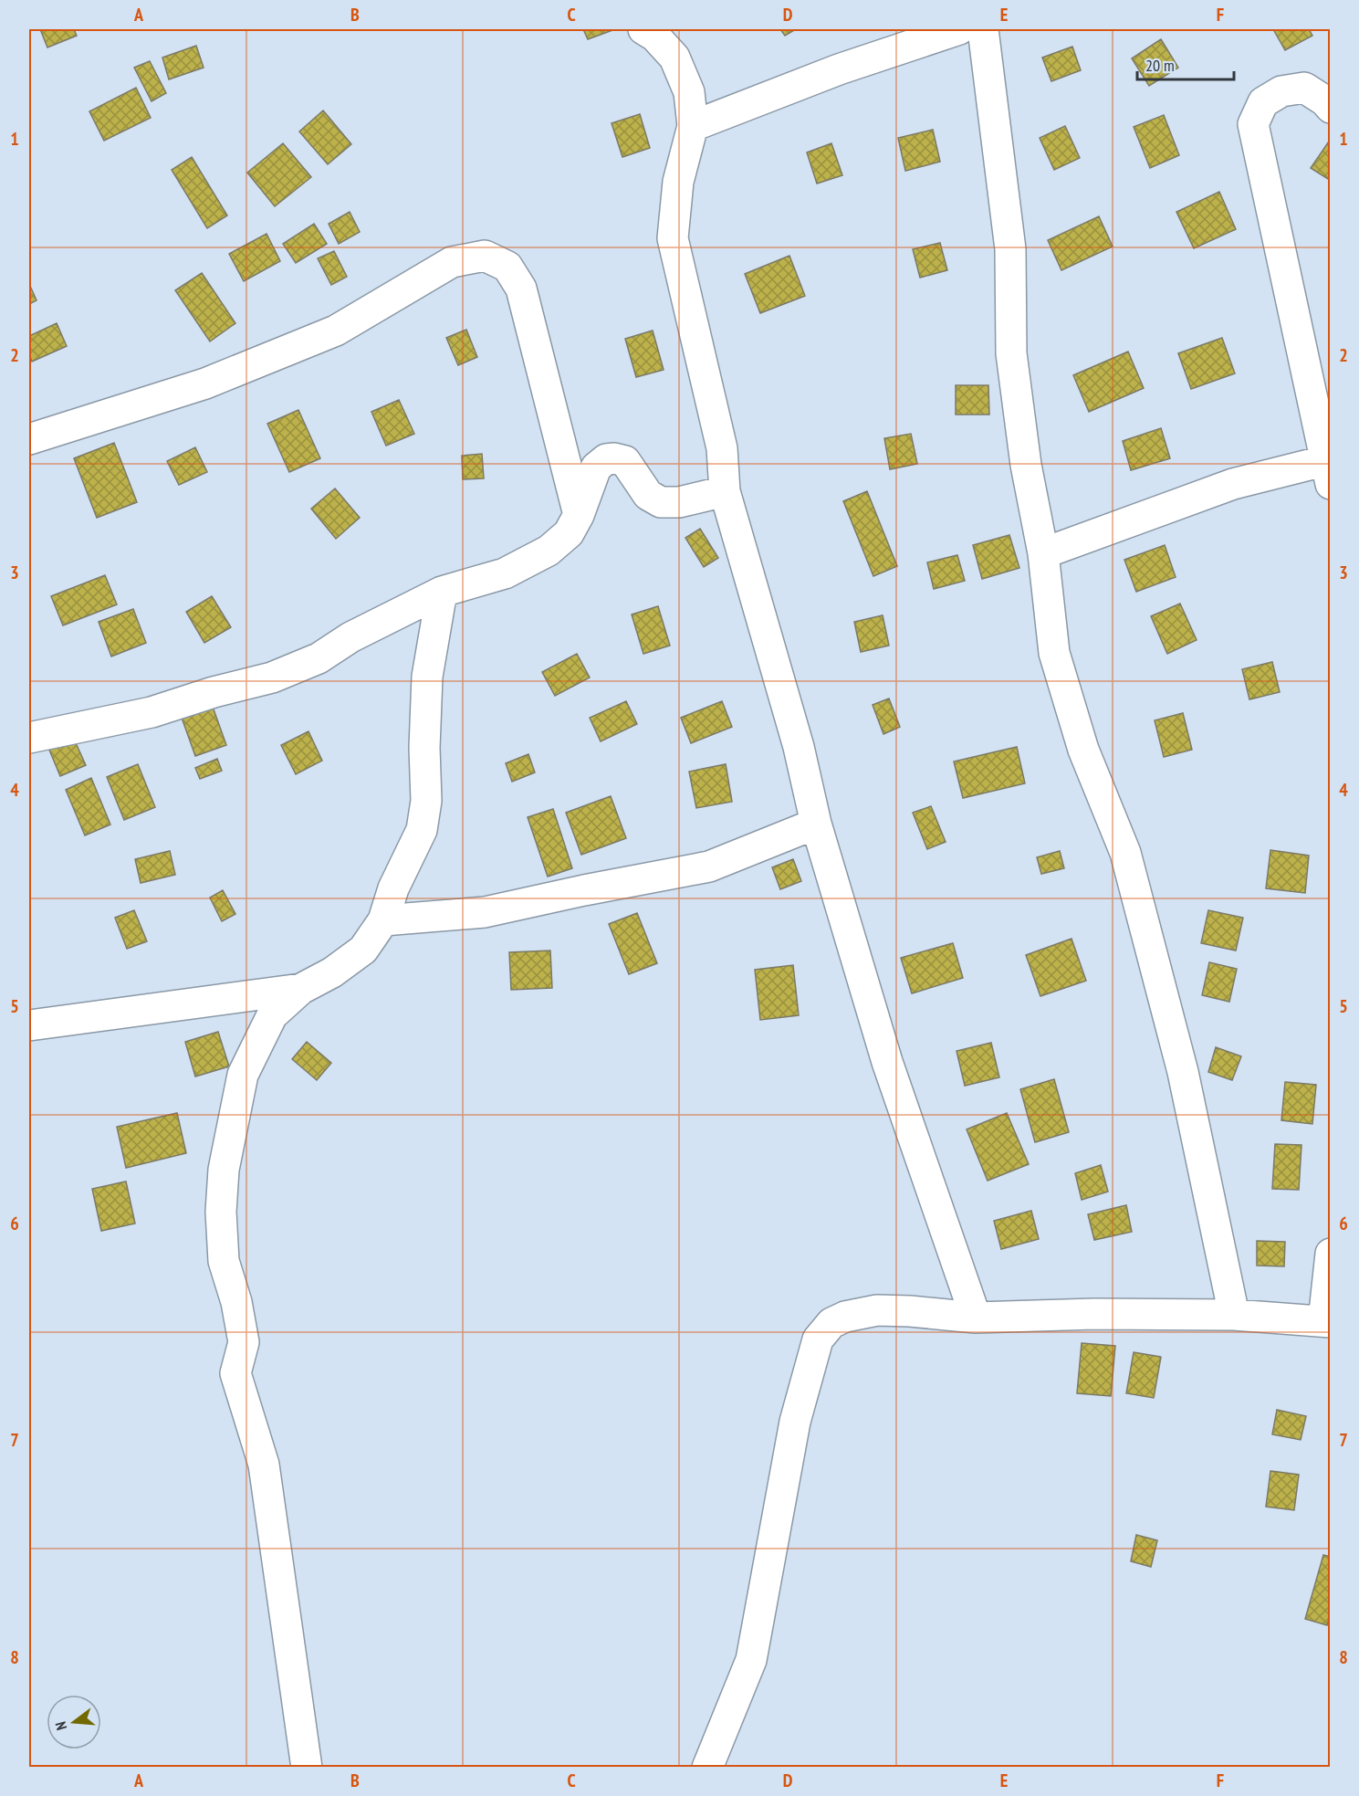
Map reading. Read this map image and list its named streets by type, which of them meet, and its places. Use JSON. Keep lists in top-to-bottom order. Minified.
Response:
{"scale_bar":"20 m","north":"left","grid":{"columns":["A","B","C","D","E","F"],"rows":["1","2","3","4","5","6","7","8"]}}
